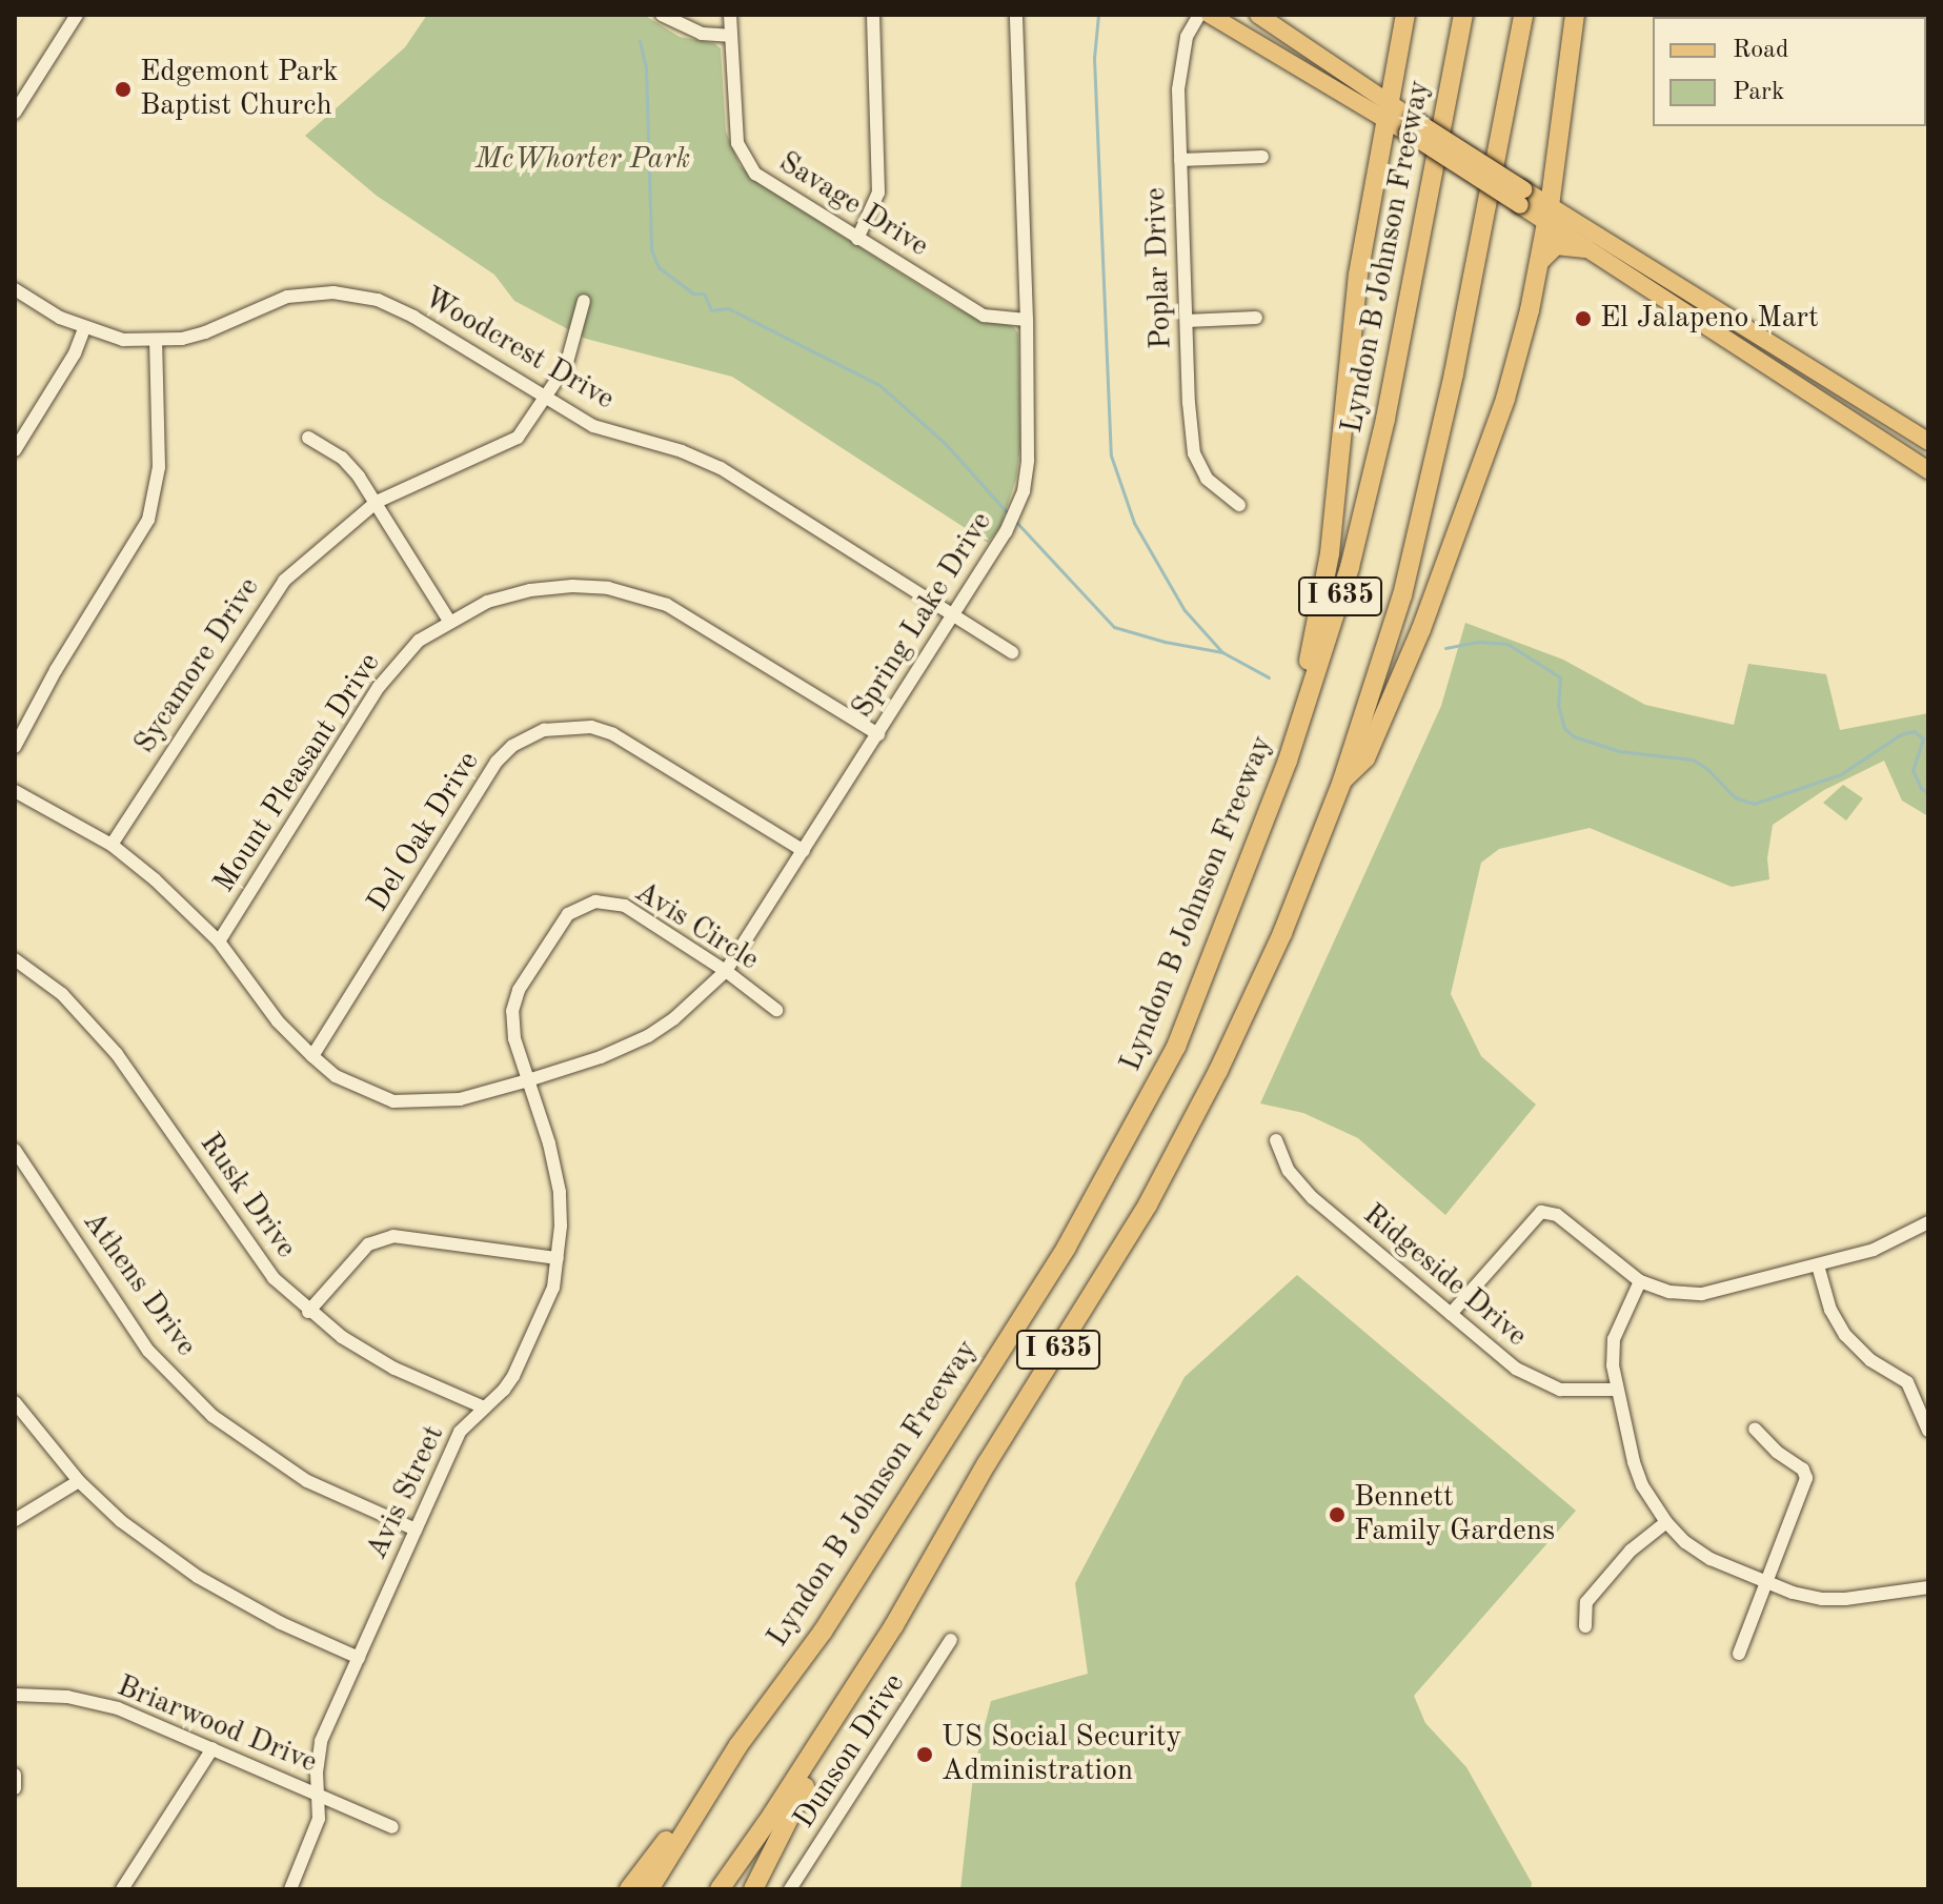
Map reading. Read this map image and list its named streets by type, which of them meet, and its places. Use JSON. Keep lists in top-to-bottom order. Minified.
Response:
{"streets":{"highway":["Lyndon B Johnson Freeway","I 635"],"street":["Savage Drive","Poplar Drive","Woodcrest Drive","Spring Lake Drive","Sycamore Drive","Mount Pleasant Drive","Del Oak Drive","Avis Circle","Rusk Drive","Ridgeside Drive","Athens Drive","Avis Street","Briarwood Drive","Dunson Drive"]},"crossings":[["Savage Drive","Spring Lake Drive"],["Woodcrest Drive","Spring Lake Drive"],["Woodcrest Drive","Sycamore Drive"],["Spring Lake Drive","Sycamore Drive"],["Spring Lake Drive","Mount Pleasant Drive"],["Spring Lake Drive","Del Oak Drive"],["Spring Lake Drive","Avis Circle"],["Spring Lake Drive","Avis Street"],["Avis Circle","Avis Street"],["Rusk Drive","Avis Street"],["Athens Drive","Avis Street"],["Avis Street","Briarwood Drive"]],"parks":["McWhorter Park"],"places":["Edgemont Park Baptist Church","El Jalapeno Mart","Bennett Family Gardens","US Social Security Administration"],"legend":["Road","Park"]}
